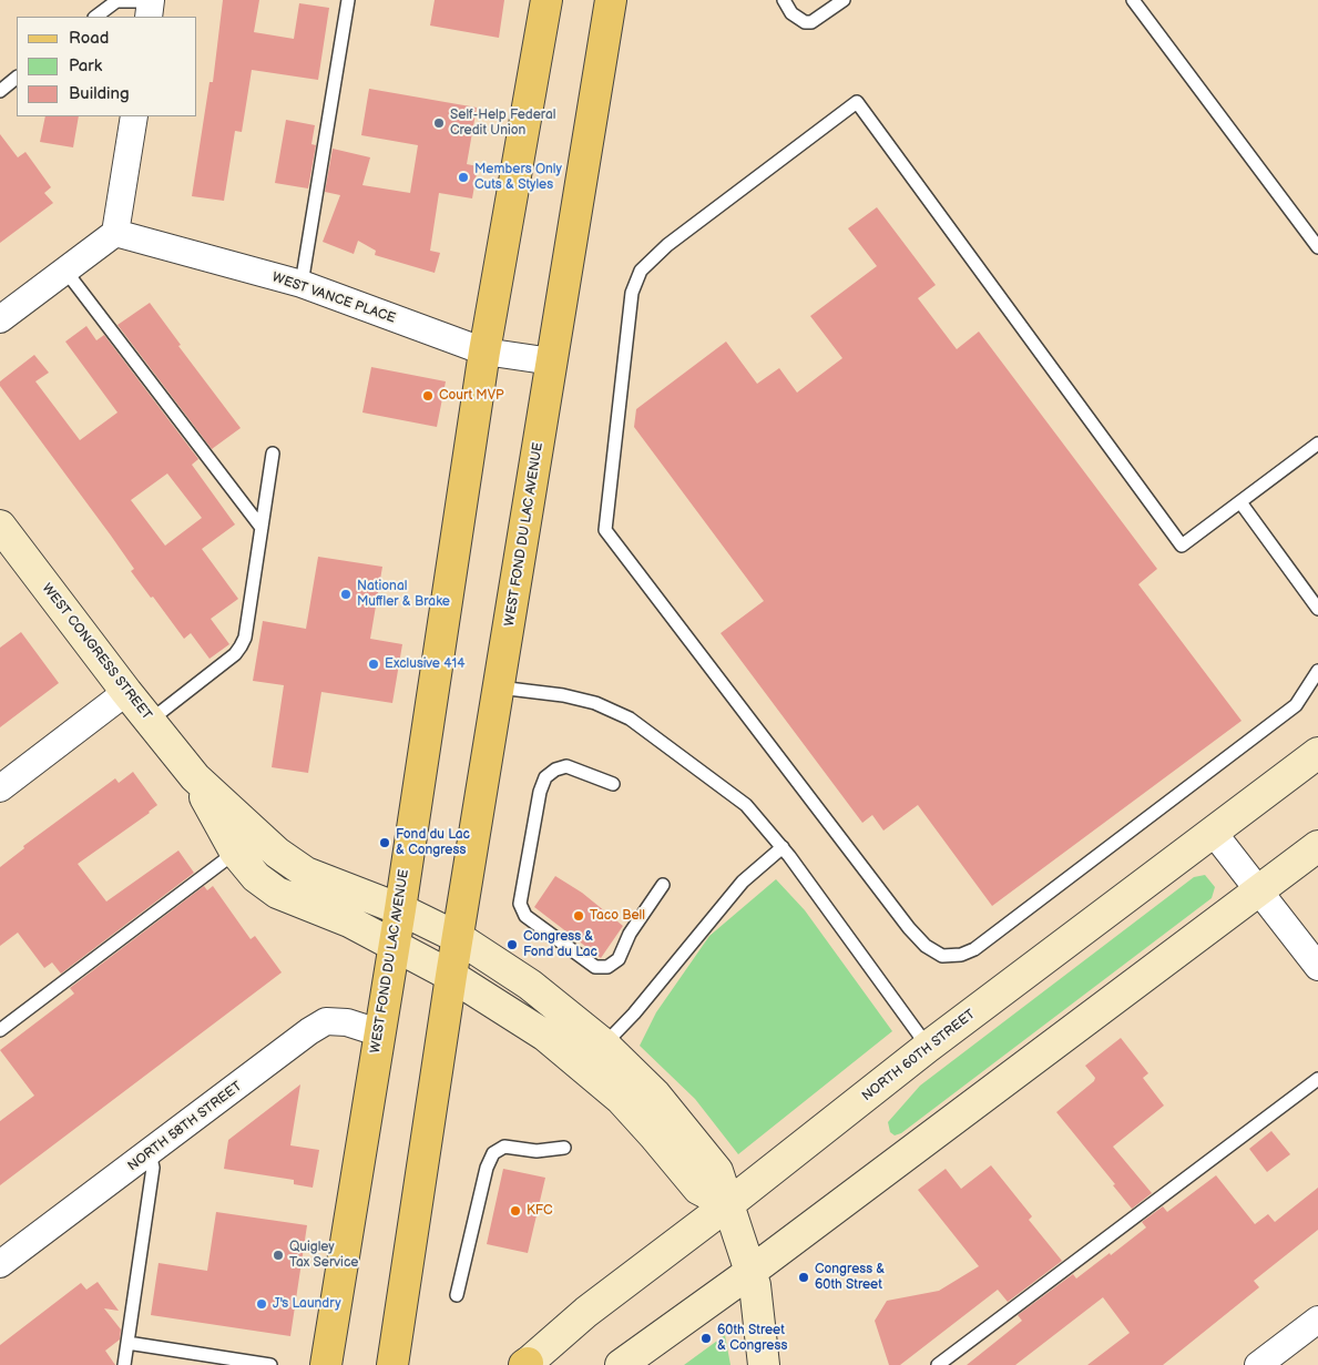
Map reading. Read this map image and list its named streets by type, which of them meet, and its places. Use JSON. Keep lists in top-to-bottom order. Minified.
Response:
{"streets":{"main road":["WEST FOND DU LAC AVENUE","WEST CONGRESS STREET","NORTH 60TH STREET"],"street":["WEST VANCE PLACE","NORTH 58TH STREET"]},"crossings":[["WEST VANCE PLACE","WEST FOND DU LAC AVENUE"],["WEST FOND DU LAC AVENUE","WEST CONGRESS STREET"],["WEST FOND DU LAC AVENUE","NORTH 58TH STREET"],["WEST CONGRESS STREET","NORTH 60TH STREET"]],"places":["Self-Help Federal Credit Union","Members Only Cuts & Styles","Court MVP","National Muffler & Brake","Exclusive 414","Fond du Lac & Congress","Taco Bell","Congress & Fond du Lac","KFC","Quigley Tax Service","Congress & 60th Street","J's Laundry","60th Street & Congress"],"legend":["Road","Park","Building"]}
